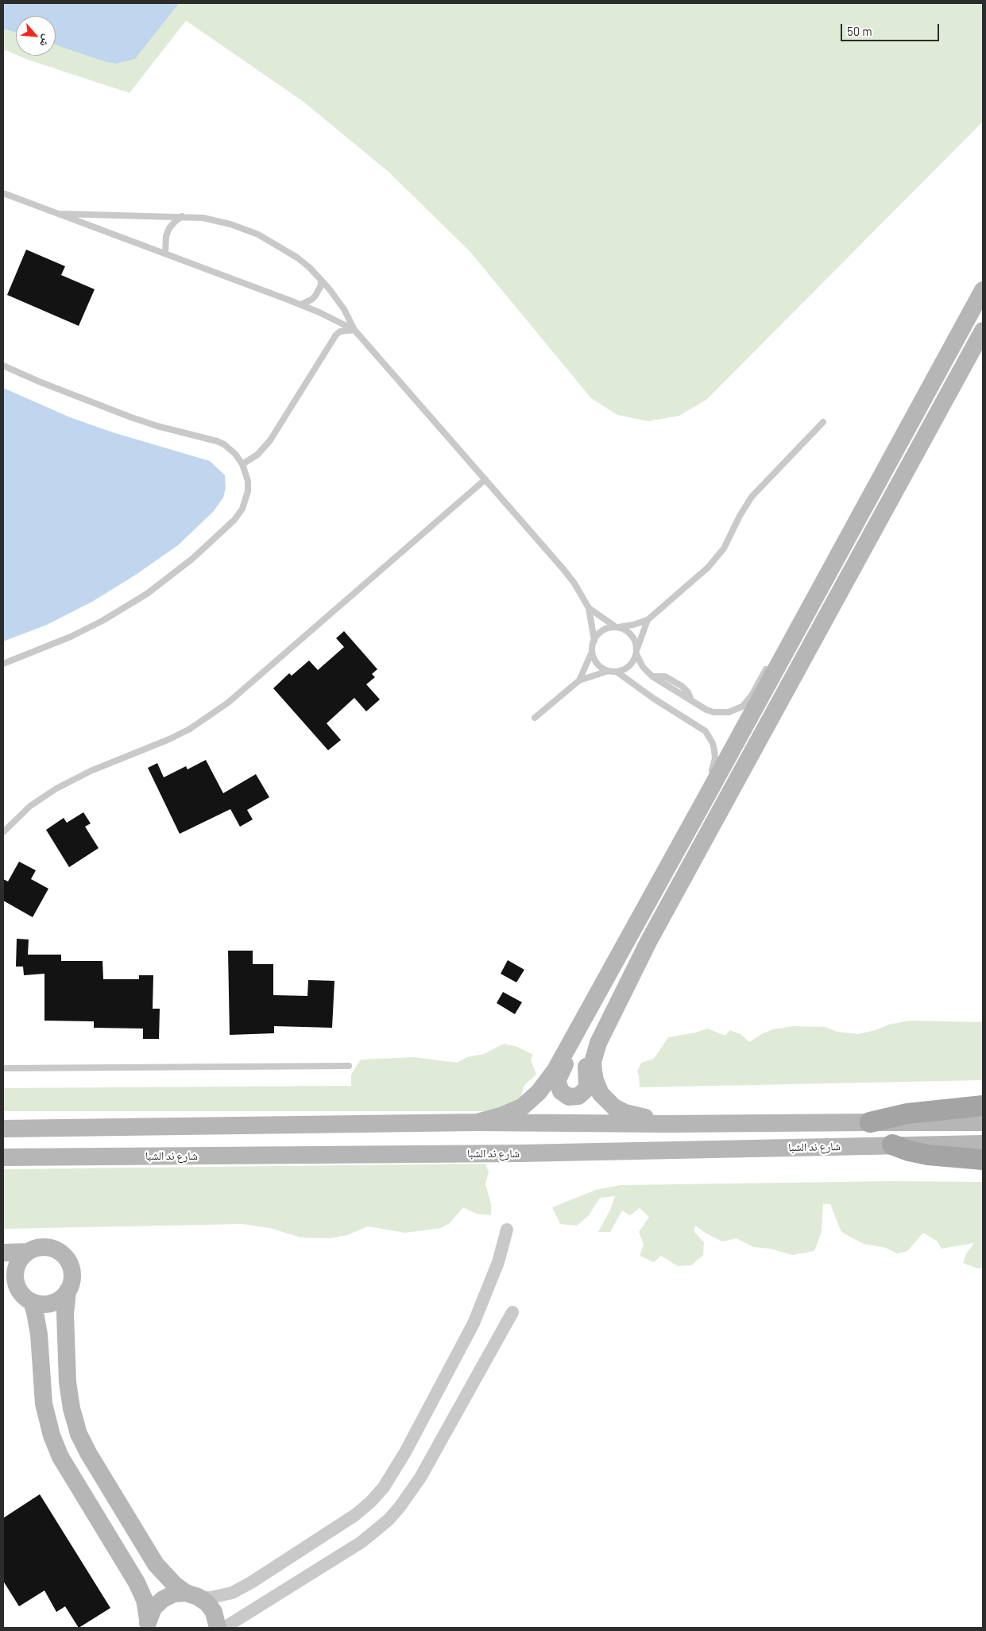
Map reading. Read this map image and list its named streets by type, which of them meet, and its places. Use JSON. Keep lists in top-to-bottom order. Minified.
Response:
{"streets":{"street":["شارع ند الشبا"]},"scale_bar":"50 m","north":"bottom right"}
